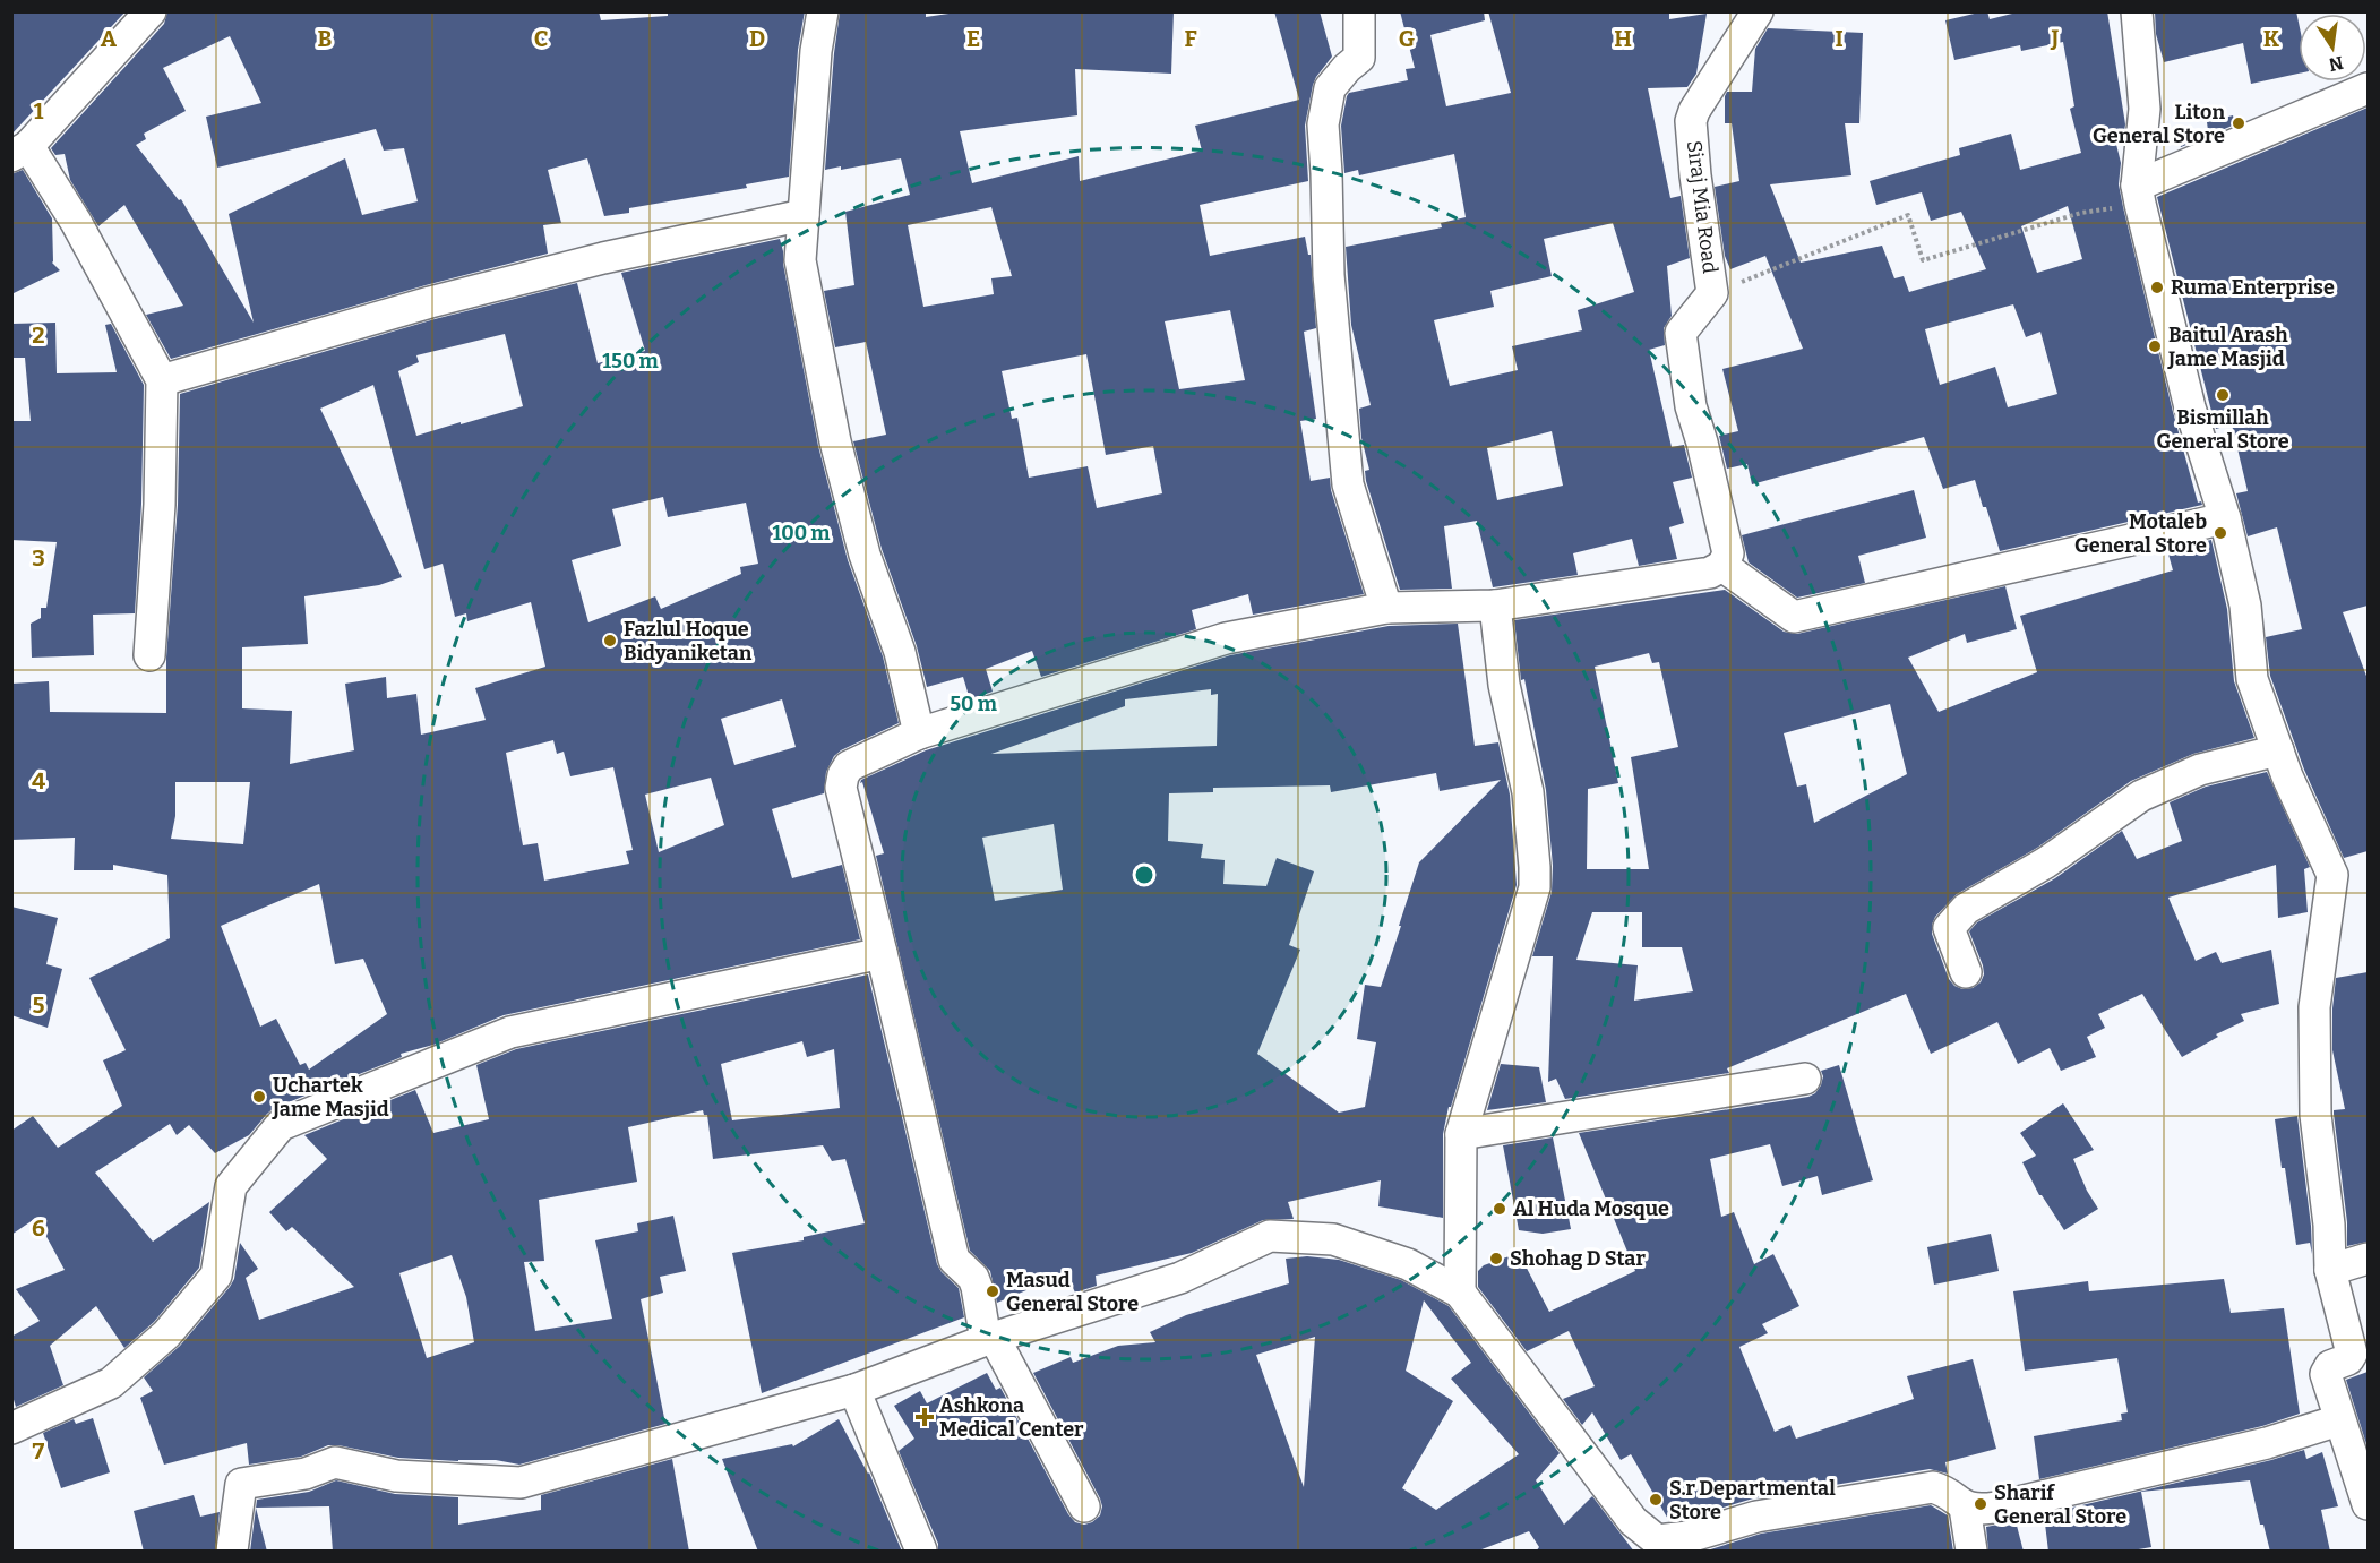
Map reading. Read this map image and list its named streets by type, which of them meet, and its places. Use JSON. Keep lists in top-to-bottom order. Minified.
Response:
{"streets":{"street":["Siraj Mia Road"]},"places":{"other":["Liton General Store","Ruma Enterprise","Baitul Arash Jame Masjid","Bismillah General Store","Motaleb General Store","Fazlul Hoque Bidyaniketan","Uchartek Jame Masjid","Al Huda Mosque","Shohag D Star","Masud General Store","S.r Departmental Store","Sharif General Store"],"health":["Ashkona Medical Center"]},"north":"bottom","grid":{"columns":["A","B","C","D","E","F","G","H","I","J","K"],"rows":["1","2","3","4","5","6","7"]},"rings":["150 m","100 m","50 m"]}
